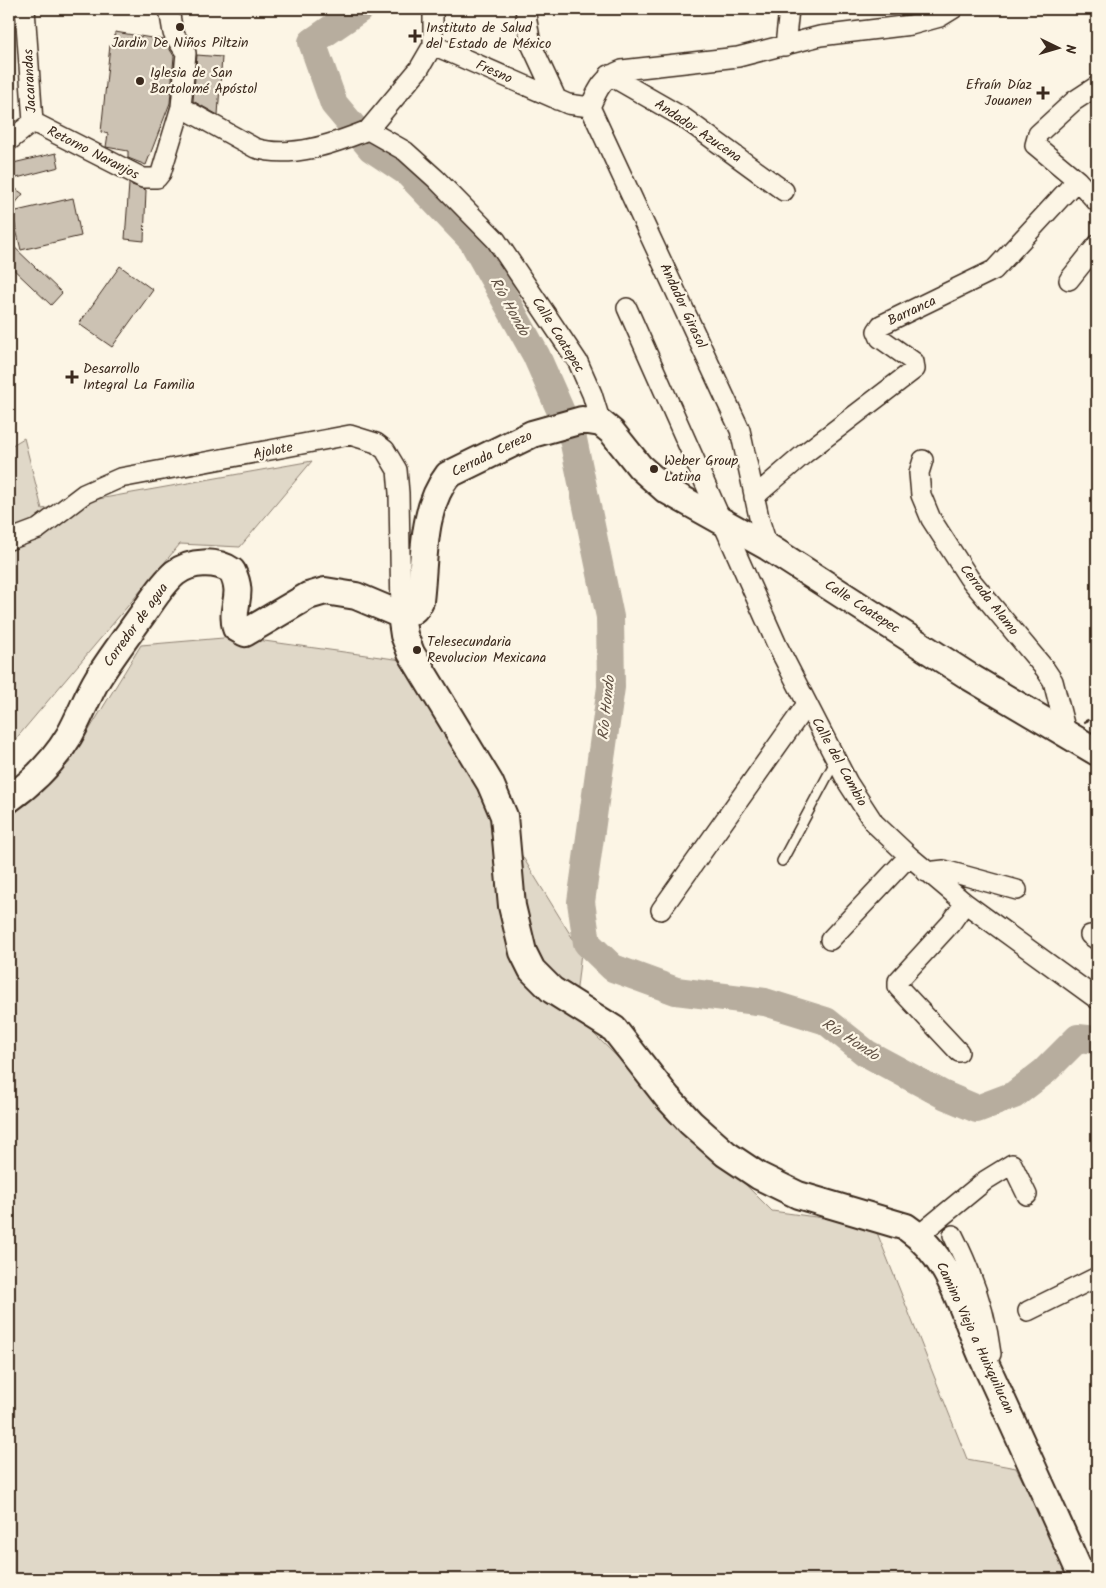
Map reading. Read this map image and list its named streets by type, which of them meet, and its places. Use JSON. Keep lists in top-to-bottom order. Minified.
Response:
{"streets":{"main road":["Calle Coatepec","Cerrada Cerezo","Corredor de agua","Camino Viejo a Huixquilucan"],"street":["Fresno","Jacarandas","Andador Azucena","Retorno Naranjos","Andador Girasol","Barranca","Ajolote","Cerrada Alamo","Calle del Cambio"]},"crossings":[["Fresno","Andador Girasol"],["Jacarandas","Retorno Naranjos"],["Andador Girasol","Barranca"],["Andador Girasol","Calle Coatepec"],["Calle Coatepec","Cerrada Cerezo"],["Calle Coatepec","Cerrada Alamo"],["Calle Coatepec","Calle del Cambio"],["Ajolote","Cerrada Cerezo"],["Ajolote","Corredor de agua"],["Ajolote","Camino Viejo a Huixquilucan"],["Cerrada Cerezo","Corredor de agua"],["Cerrada Cerezo","Camino Viejo a Huixquilucan"],["Corredor de agua","Camino Viejo a Huixquilucan"]],"water":["Río Hondo"],"places":{"other":["Jardin De Niños Piltzin","Iglesia de San Bartolomé Apóstol","Weber Group Latina","Telesecundaria Revolucion Mexicana"],"health":["Instituto de Salud del Estado de México","Efraín Díaz Jouanen","Desarrollo Integral La Familia"]},"north":"right"}
